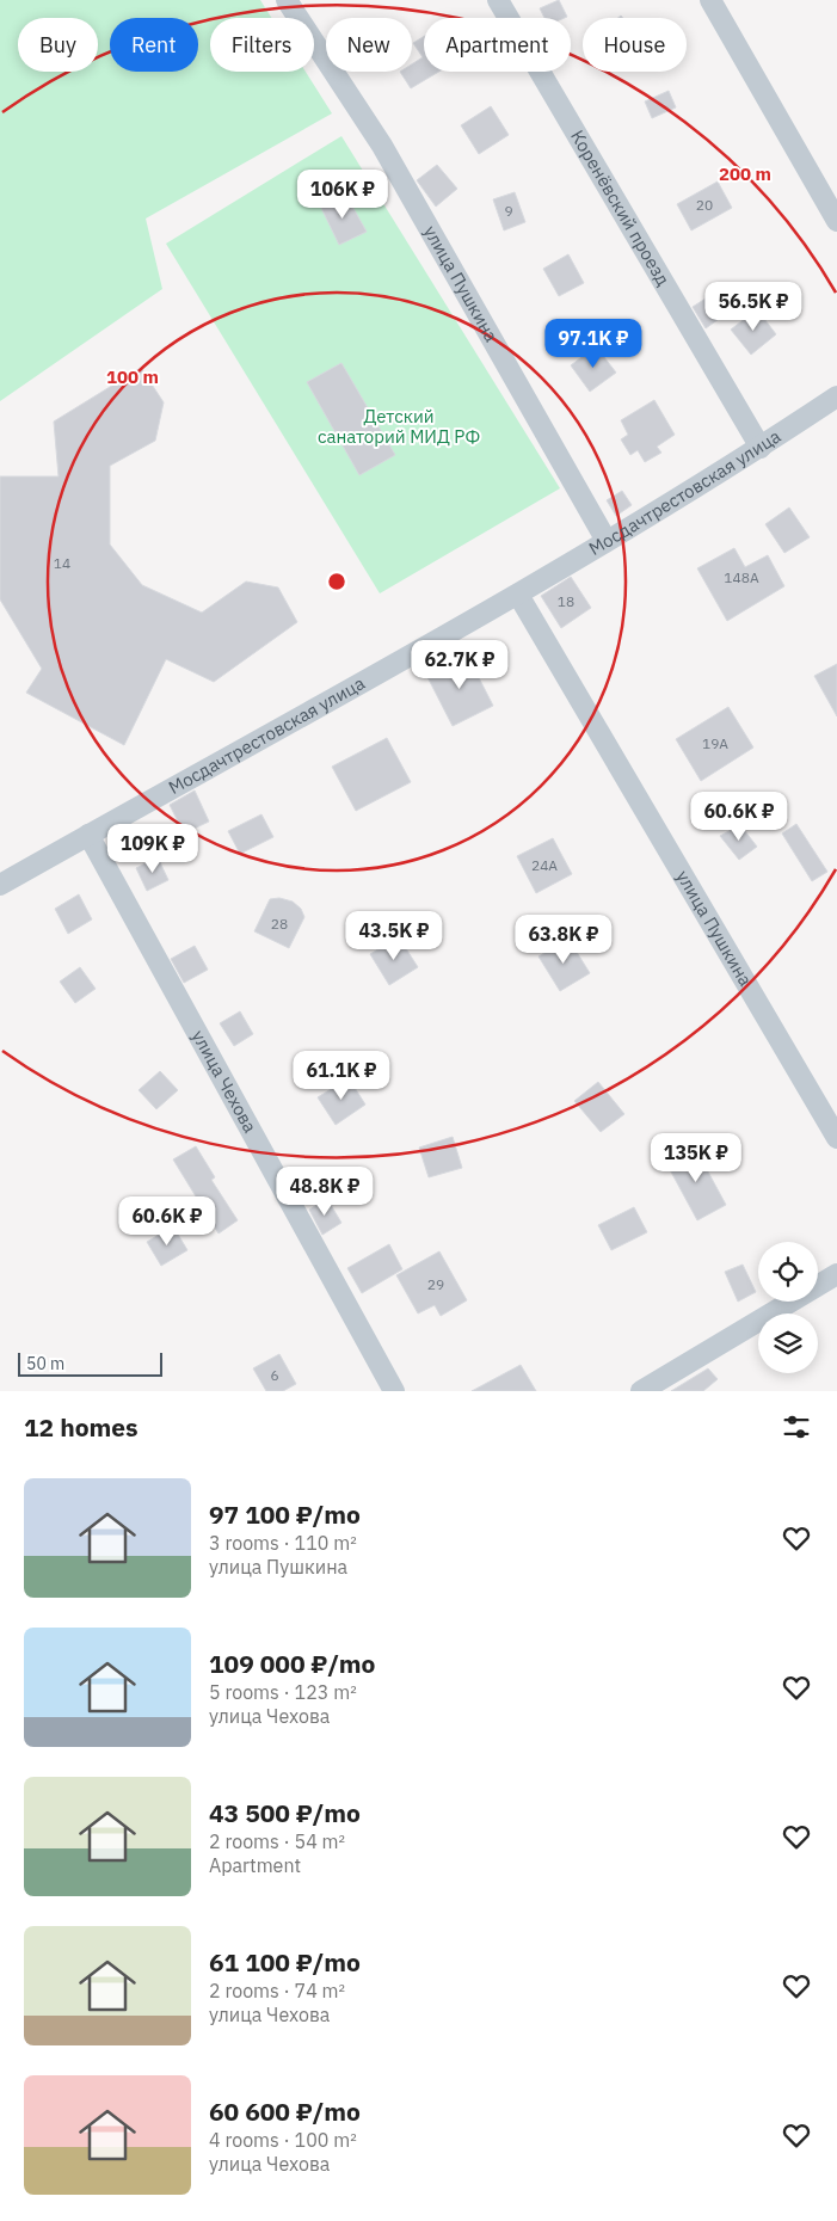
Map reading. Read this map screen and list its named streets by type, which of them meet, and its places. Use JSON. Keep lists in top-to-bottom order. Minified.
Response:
{"streets":{"street":["Коренёвский проезд","улица Пушкина","Мосдачтрестовская улица","улица Чехова"]},"crossings":[["Коренёвский проезд","Мосдачтрестовская улица"],["улица Пушкина","Мосдачтрестовская улица"],["Мосдачтрестовская улица","улица Чехова"]],"parks":["Детский санаторий МИД РФ"],"house_numbers":["20","9","14","148А","18","19А","24А","28","29","6"],"scale_bar":"50 m","page":{"chip":["Buy","Rent","Filters","New","Apartment","House"],"price":["106K ₽","56.5K ₽","97.1K ₽","62.7K ₽","60.6K ₽","109K ₽","43.5K ₽","63.8K ₽","61.1K ₽","135K ₽","48.8K ₽","60.6K ₽"],"scale":"50 m","heading":"12 homes","list":[{"name":"97 100 ₽/mo","note":"3 rooms · 110 m² · улица Пушкина"},{"name":"109 000 ₽/mo","note":"5 rooms · 123 m² · улица Чехова"},{"name":"43 500 ₽/mo","note":"2 rooms · 54 m² · Apartment"},{"name":"61 100 ₽/mo","note":"2 rooms · 74 m² · улица Чехова"},{"name":"60 600 ₽/mo","note":"4 rooms · 100 m² · улица Чехова"}]},"rings":["200 m","100 m"]}
